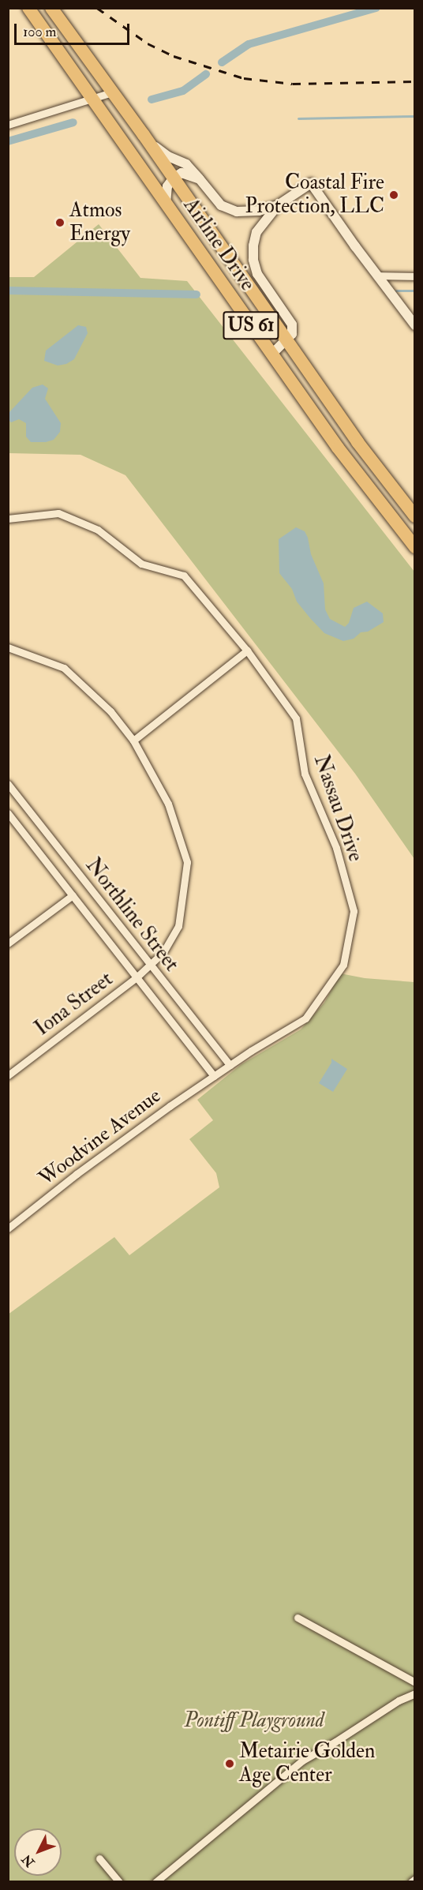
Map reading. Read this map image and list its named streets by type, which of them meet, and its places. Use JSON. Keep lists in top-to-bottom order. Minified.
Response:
{"streets":{"highway":["Airline Drive","US 61"],"street":["Nassau Drive","Northline Street","Iona Street","Woodvine Avenue"]},"crossings":[["Nassau Drive","Northline Street"],["Nassau Drive","Woodvine Avenue"],["Northline Street","Iona Street"],["Northline Street","Woodvine Avenue"]],"parks":["Pontiff Playground"],"places":["Coastal Fire Protection, LLC","Atmos Energy","Metairie Golden Age Center"],"scale_bar":"100 m","north":"bottom left"}
